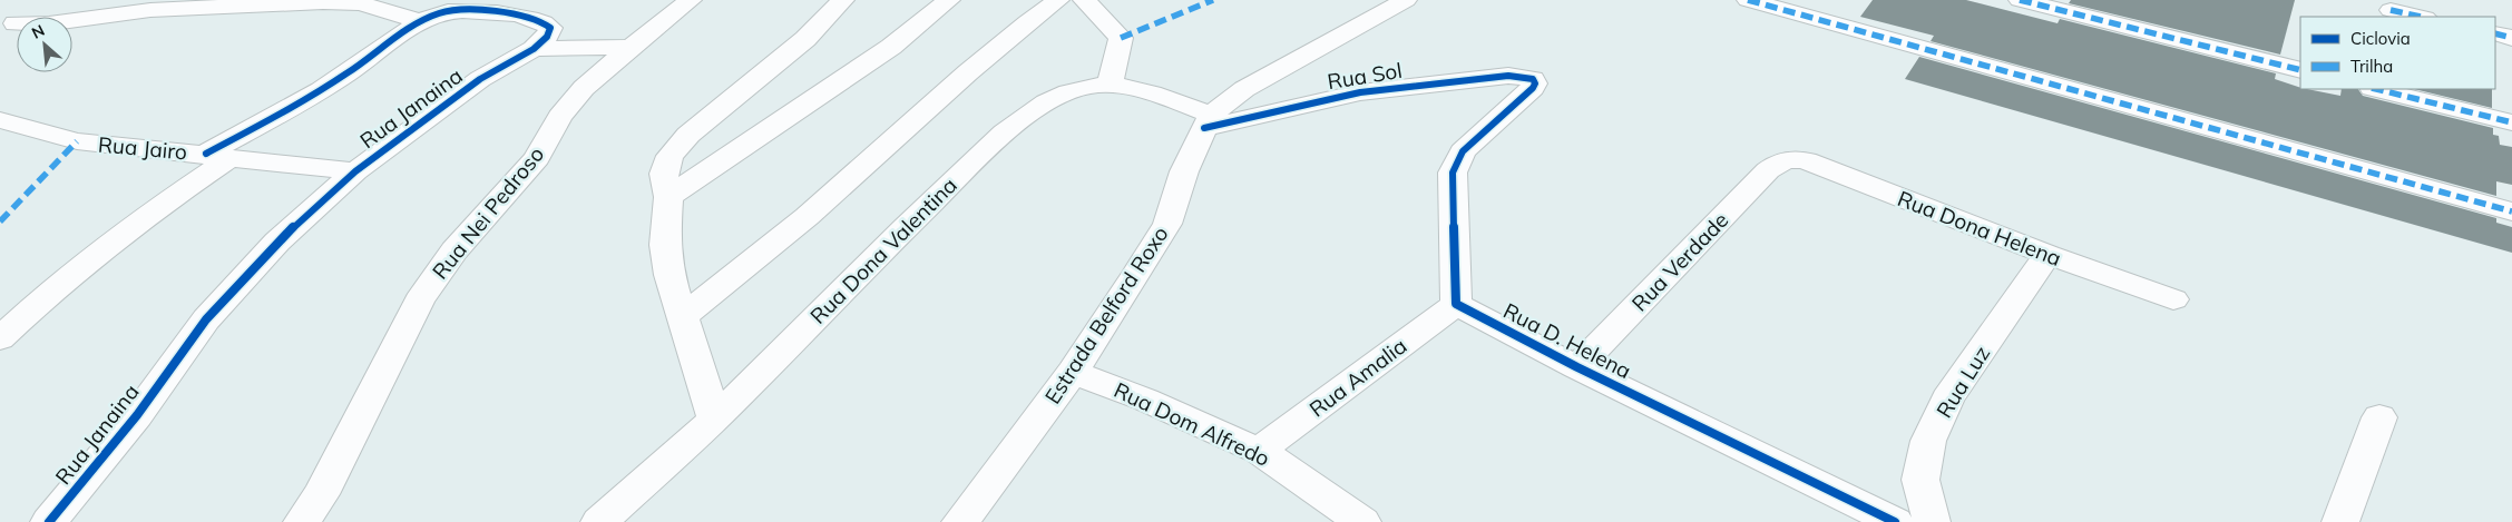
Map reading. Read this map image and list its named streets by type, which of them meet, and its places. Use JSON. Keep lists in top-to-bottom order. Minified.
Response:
{"streets":{"street":["Rua Sol","Rua Janaina","Rua Jairo","Rua Nei Pedroso","Rua Dona Helena","Rua Dona Valentina","Rua Verdade","Estrada Belford Roxo","Rua D. Helena","Rua Amalia","Rua Luz","Rua Dom Alfredo"]},"crossings":[["Rua Sol","Rua Dona Valentina"],["Rua Sol","Estrada Belford Roxo"],["Rua Sol","Rua D. Helena"],["Rua Sol","Rua Amalia"],["Rua Janaina","Rua Jairo"],["Rua Janaina","Rua Nei Pedroso"],["Rua Dona Helena","Rua Verdade"],["Rua Dona Helena","Rua Luz"],["Rua Dona Valentina","Estrada Belford Roxo"],["Rua Verdade","Rua D. Helena"],["Estrada Belford Roxo","Rua Dom Alfredo"],["Rua D. Helena","Rua Amalia"],["Rua Amalia","Rua Dom Alfredo"]],"legend":["Ciclovia","Trilha"],"north":"top left"}
